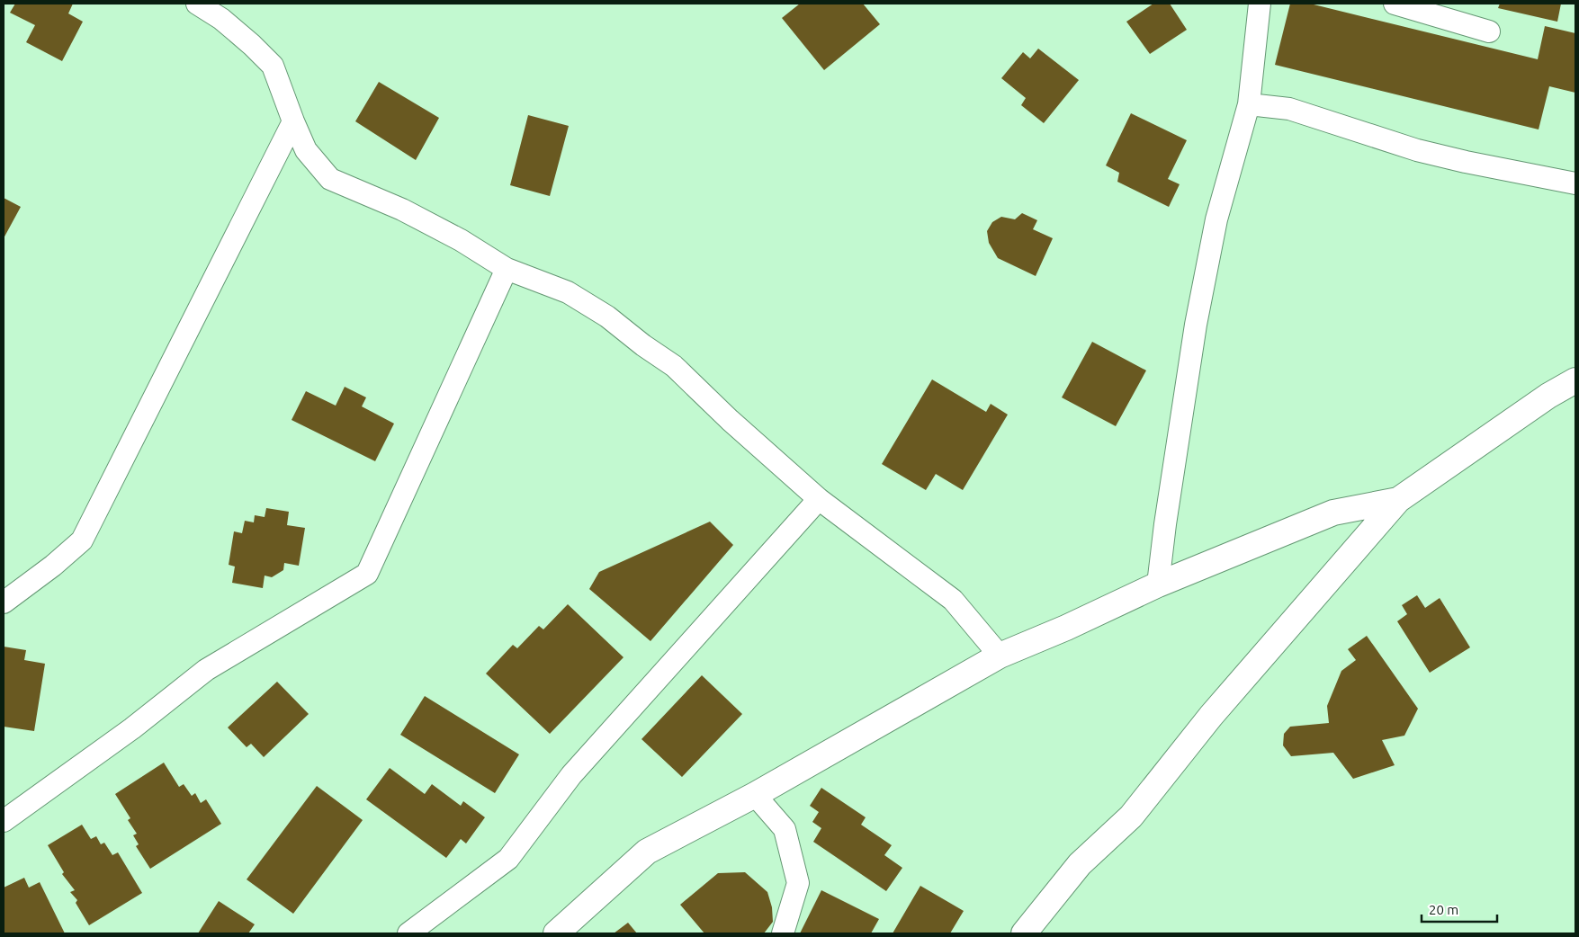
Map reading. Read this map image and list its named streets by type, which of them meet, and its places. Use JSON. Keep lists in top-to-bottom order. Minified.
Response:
{"scale_bar":"20 m"}
